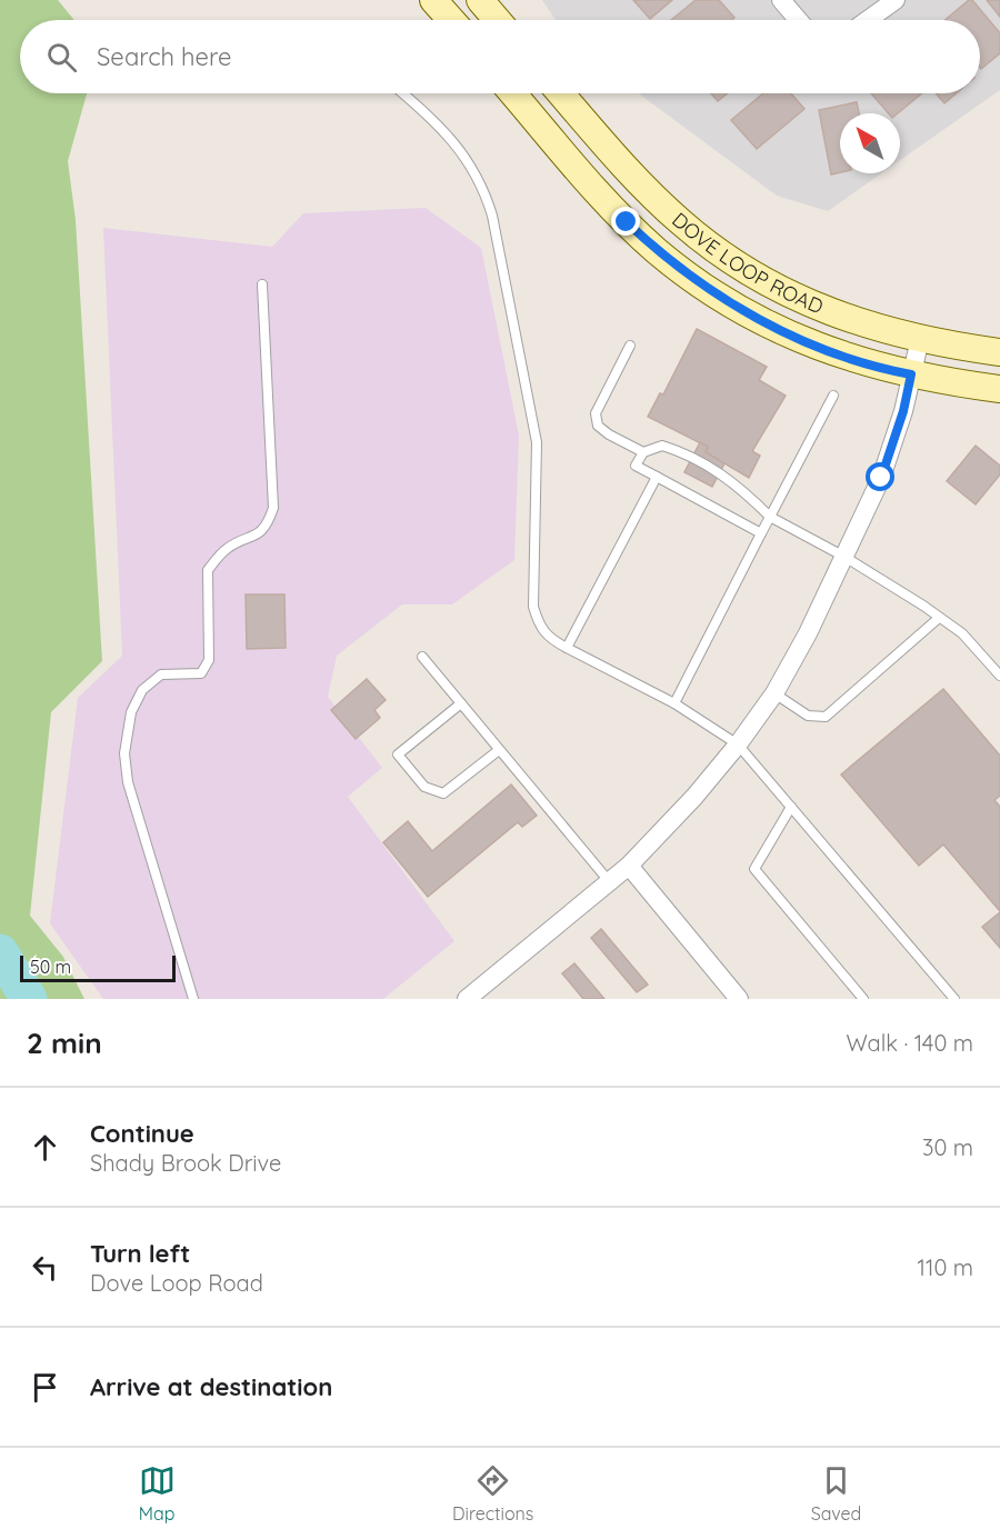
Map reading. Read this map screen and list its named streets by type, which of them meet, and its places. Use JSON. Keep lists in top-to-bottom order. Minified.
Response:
{"streets":{"main road":["DOVE LOOP ROAD"]},"scale_bar":"50 m","north":"top left","page":{"search":"Search here","scale":"50 m","heading":["2 min","Walk · 140 m"],"list":[["Continue","Shady Brook Drive","30 m"],["Turn left","Dove Loop Road","110 m"],"Arrive at destination"],"nav":["Map","Directions","Saved"]}}
